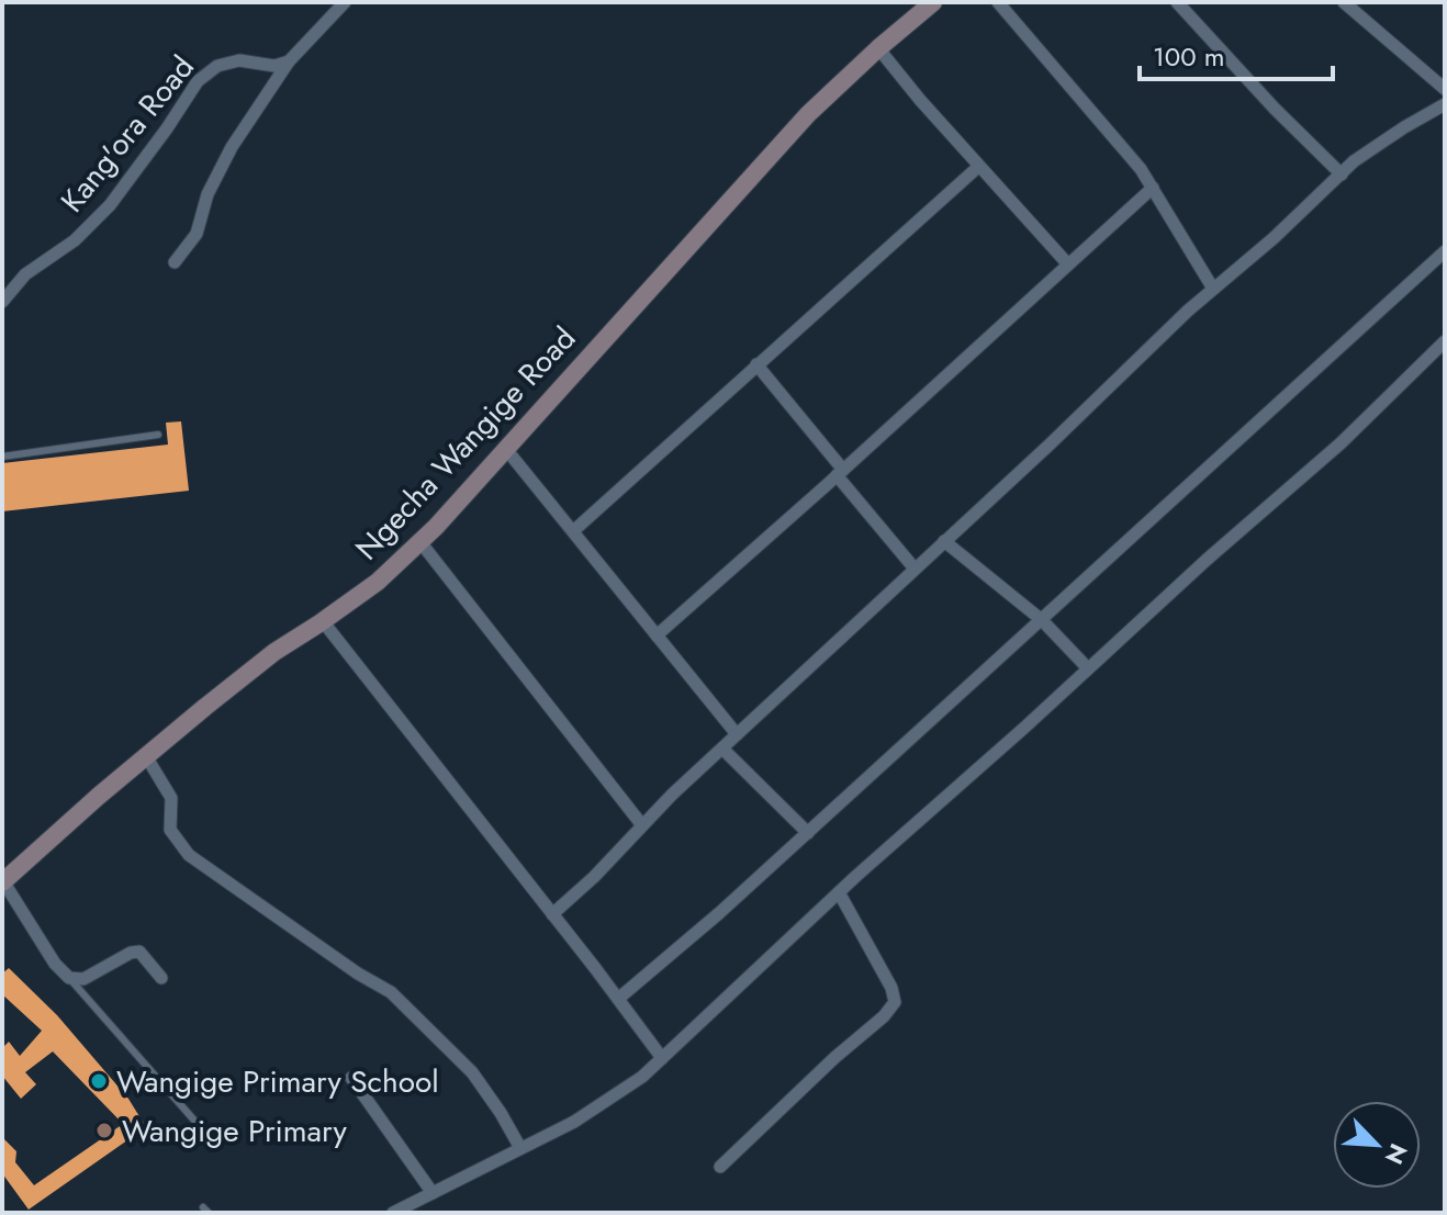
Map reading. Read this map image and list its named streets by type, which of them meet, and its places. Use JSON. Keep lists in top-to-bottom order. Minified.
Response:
{"streets":{"street":["Kang'ora Road","Ngecha Wangige Road"]},"places":["Wangige Primary School","Wangige Primary"],"scale_bar":"100 m","north":"bottom right"}
